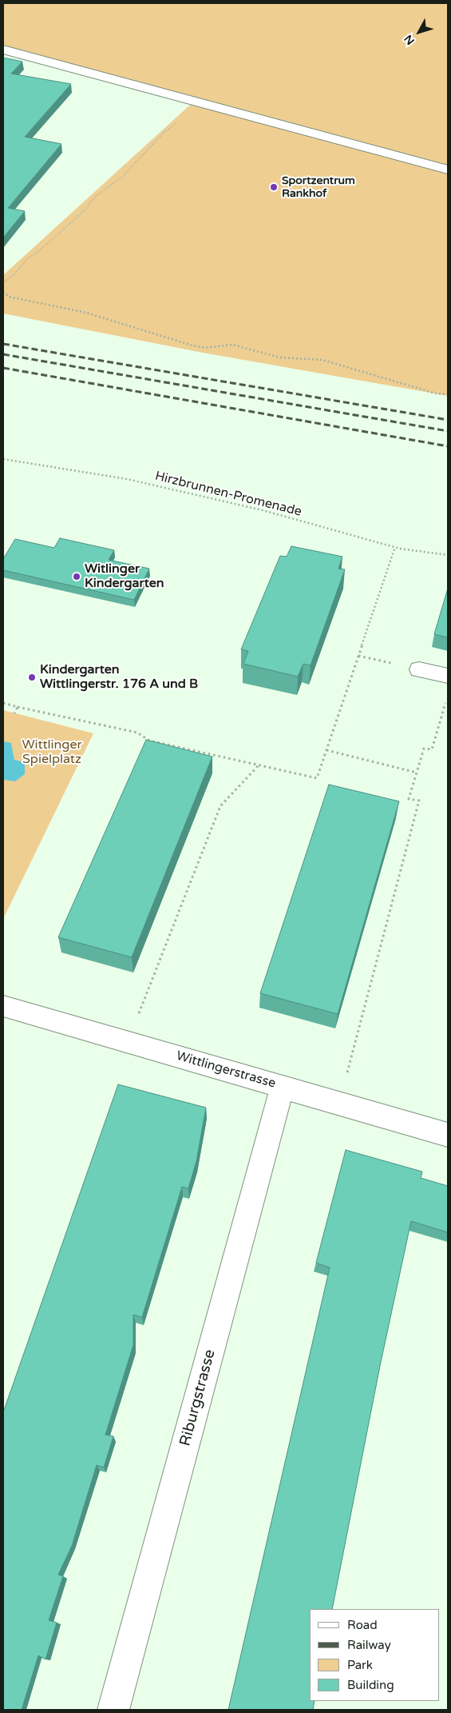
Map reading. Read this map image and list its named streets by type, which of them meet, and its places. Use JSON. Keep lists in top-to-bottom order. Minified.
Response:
{"streets":{"street":["Wittlingerstrasse","Riburgstrasse"],"path":["Hirzbrunnen-Promenade"]},"crossings":[["Wittlingerstrasse","Riburgstrasse"]],"parks":["Wittlinger Spielplatz"],"places":["Sportzentrum Rankhof","Witlinger Kindergarten","Kindergarten Wittlingerstr. 176 A und B"],"legend":["Road","Railway","Park","Building"],"north":"bottom left"}
